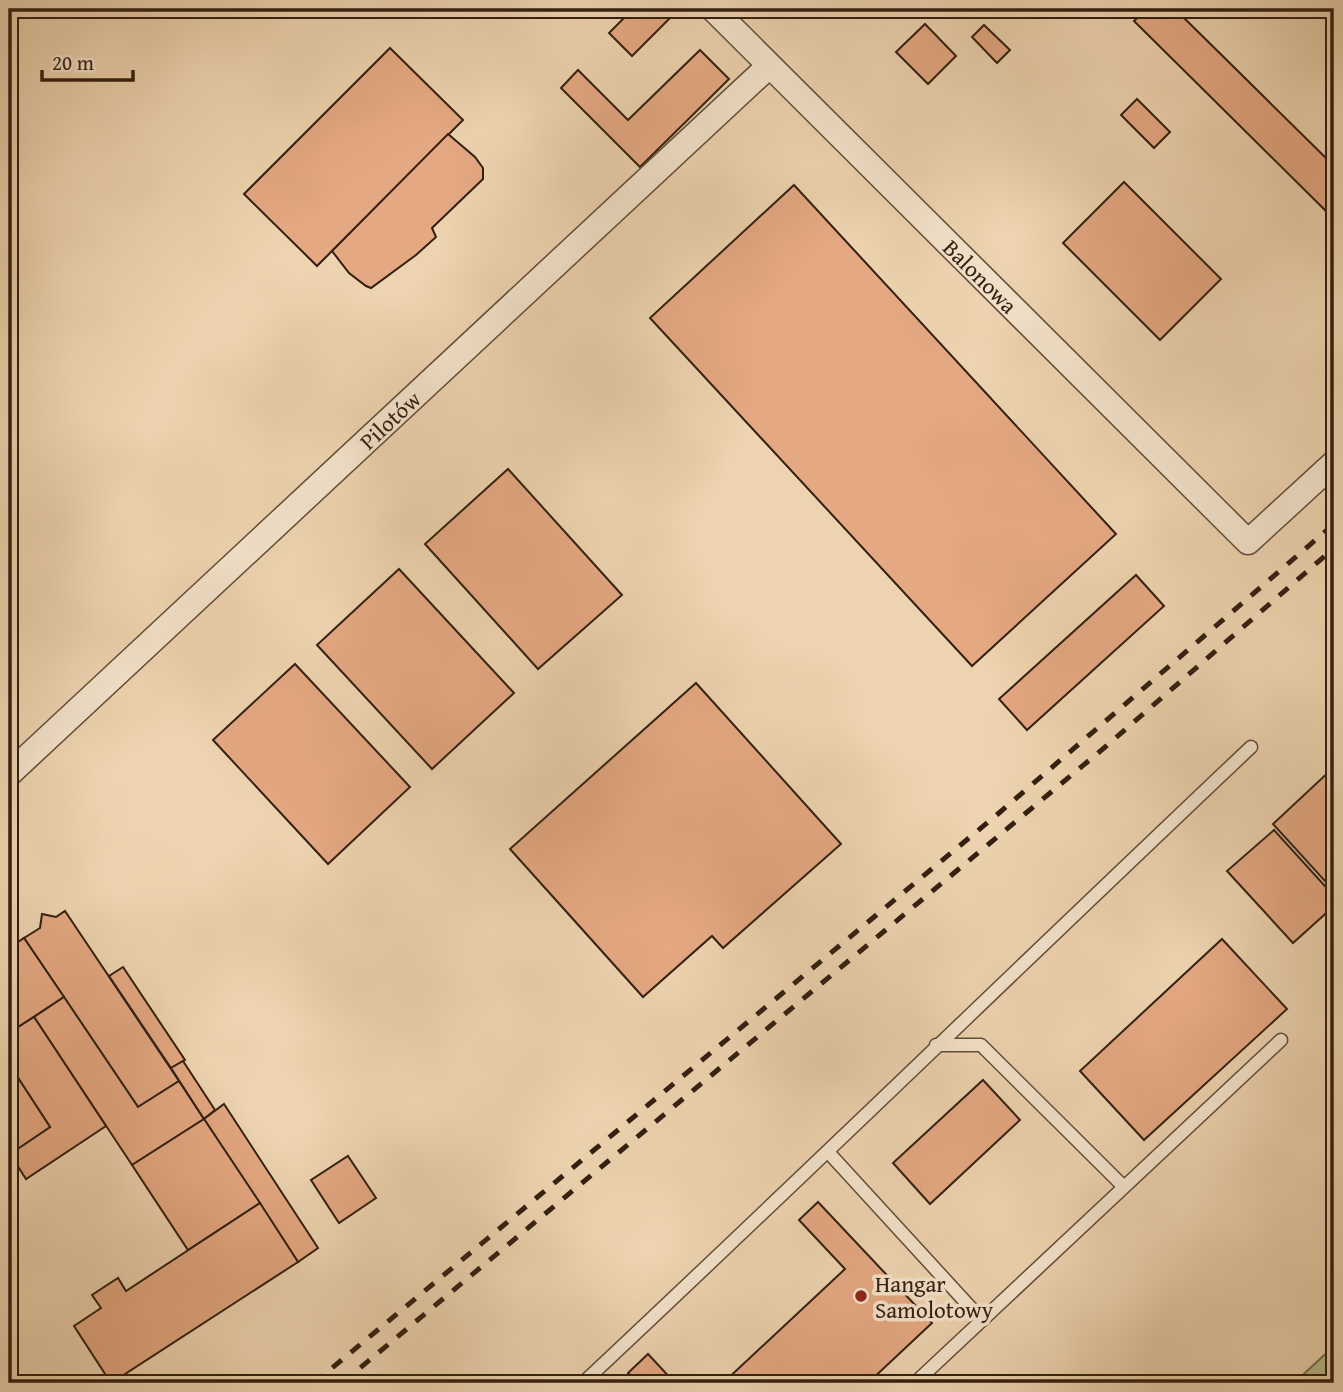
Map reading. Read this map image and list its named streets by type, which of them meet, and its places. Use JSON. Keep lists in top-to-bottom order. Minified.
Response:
{"streets":{"street":["Balonowa","Pilotów"]},"crossings":[["Balonowa","Pilotów"]],"places":["Hangar Samolotowy"],"scale_bar":"20 m"}
